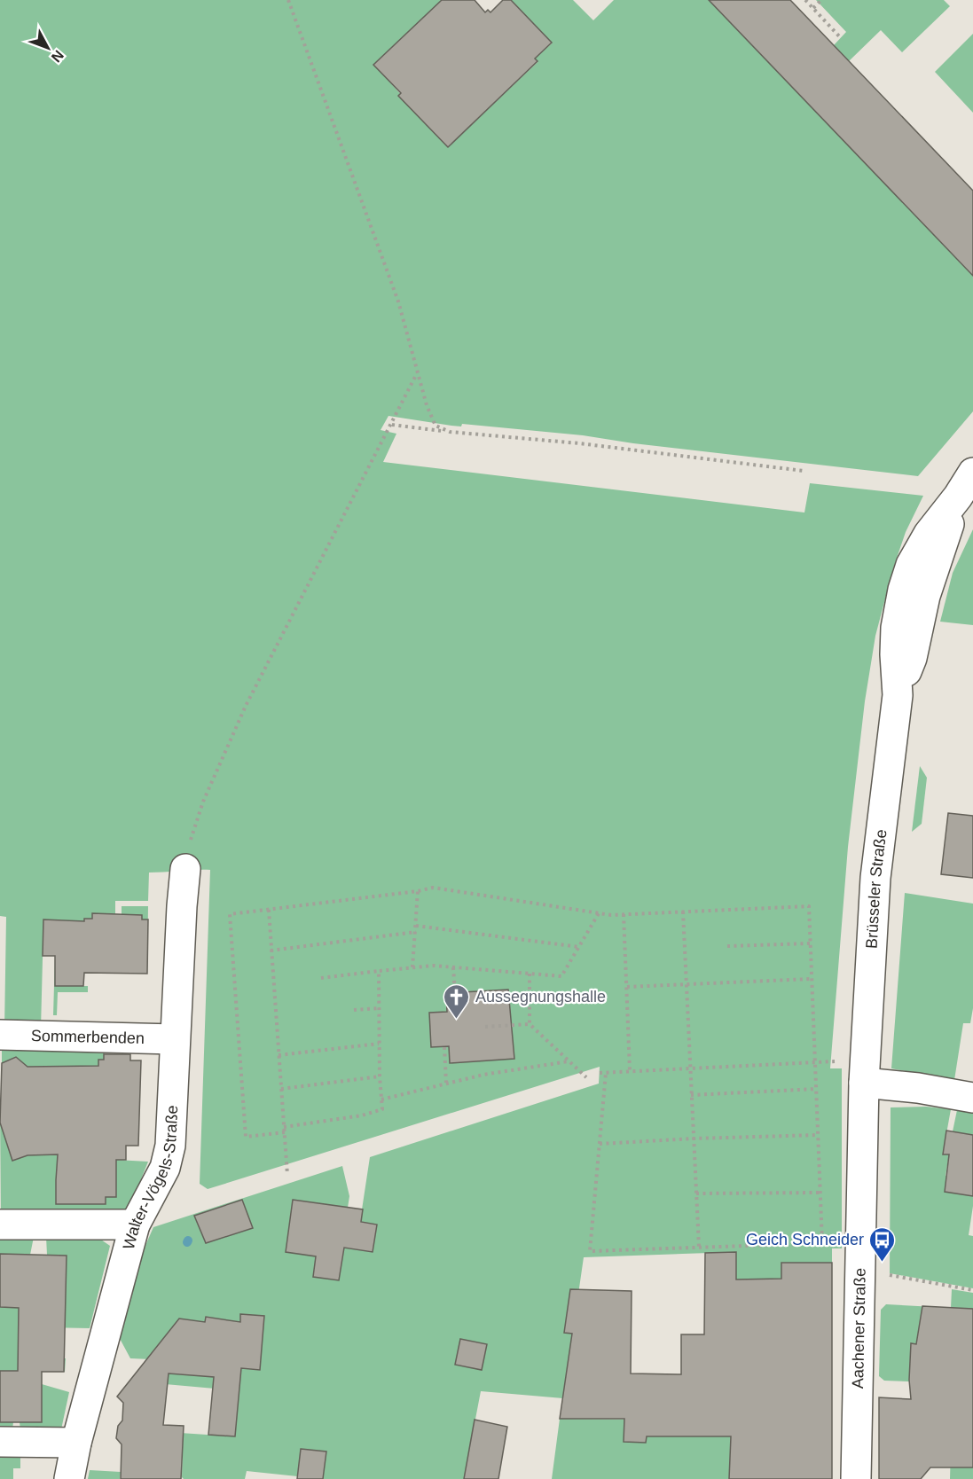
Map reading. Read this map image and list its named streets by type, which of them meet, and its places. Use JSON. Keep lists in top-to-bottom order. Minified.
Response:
{"streets":{"street":["Brüsseler Straße","Sommerbenden","Walter-Vögels-Straße","Aachener Straße"]},"crossings":[["Brüsseler Straße","Aachener Straße"],["Sommerbenden","Walter-Vögels-Straße"]],"places":{"church":["Aussegnungshalle"],"bus stop":["Geich Schneider"]},"north":"bottom right"}
